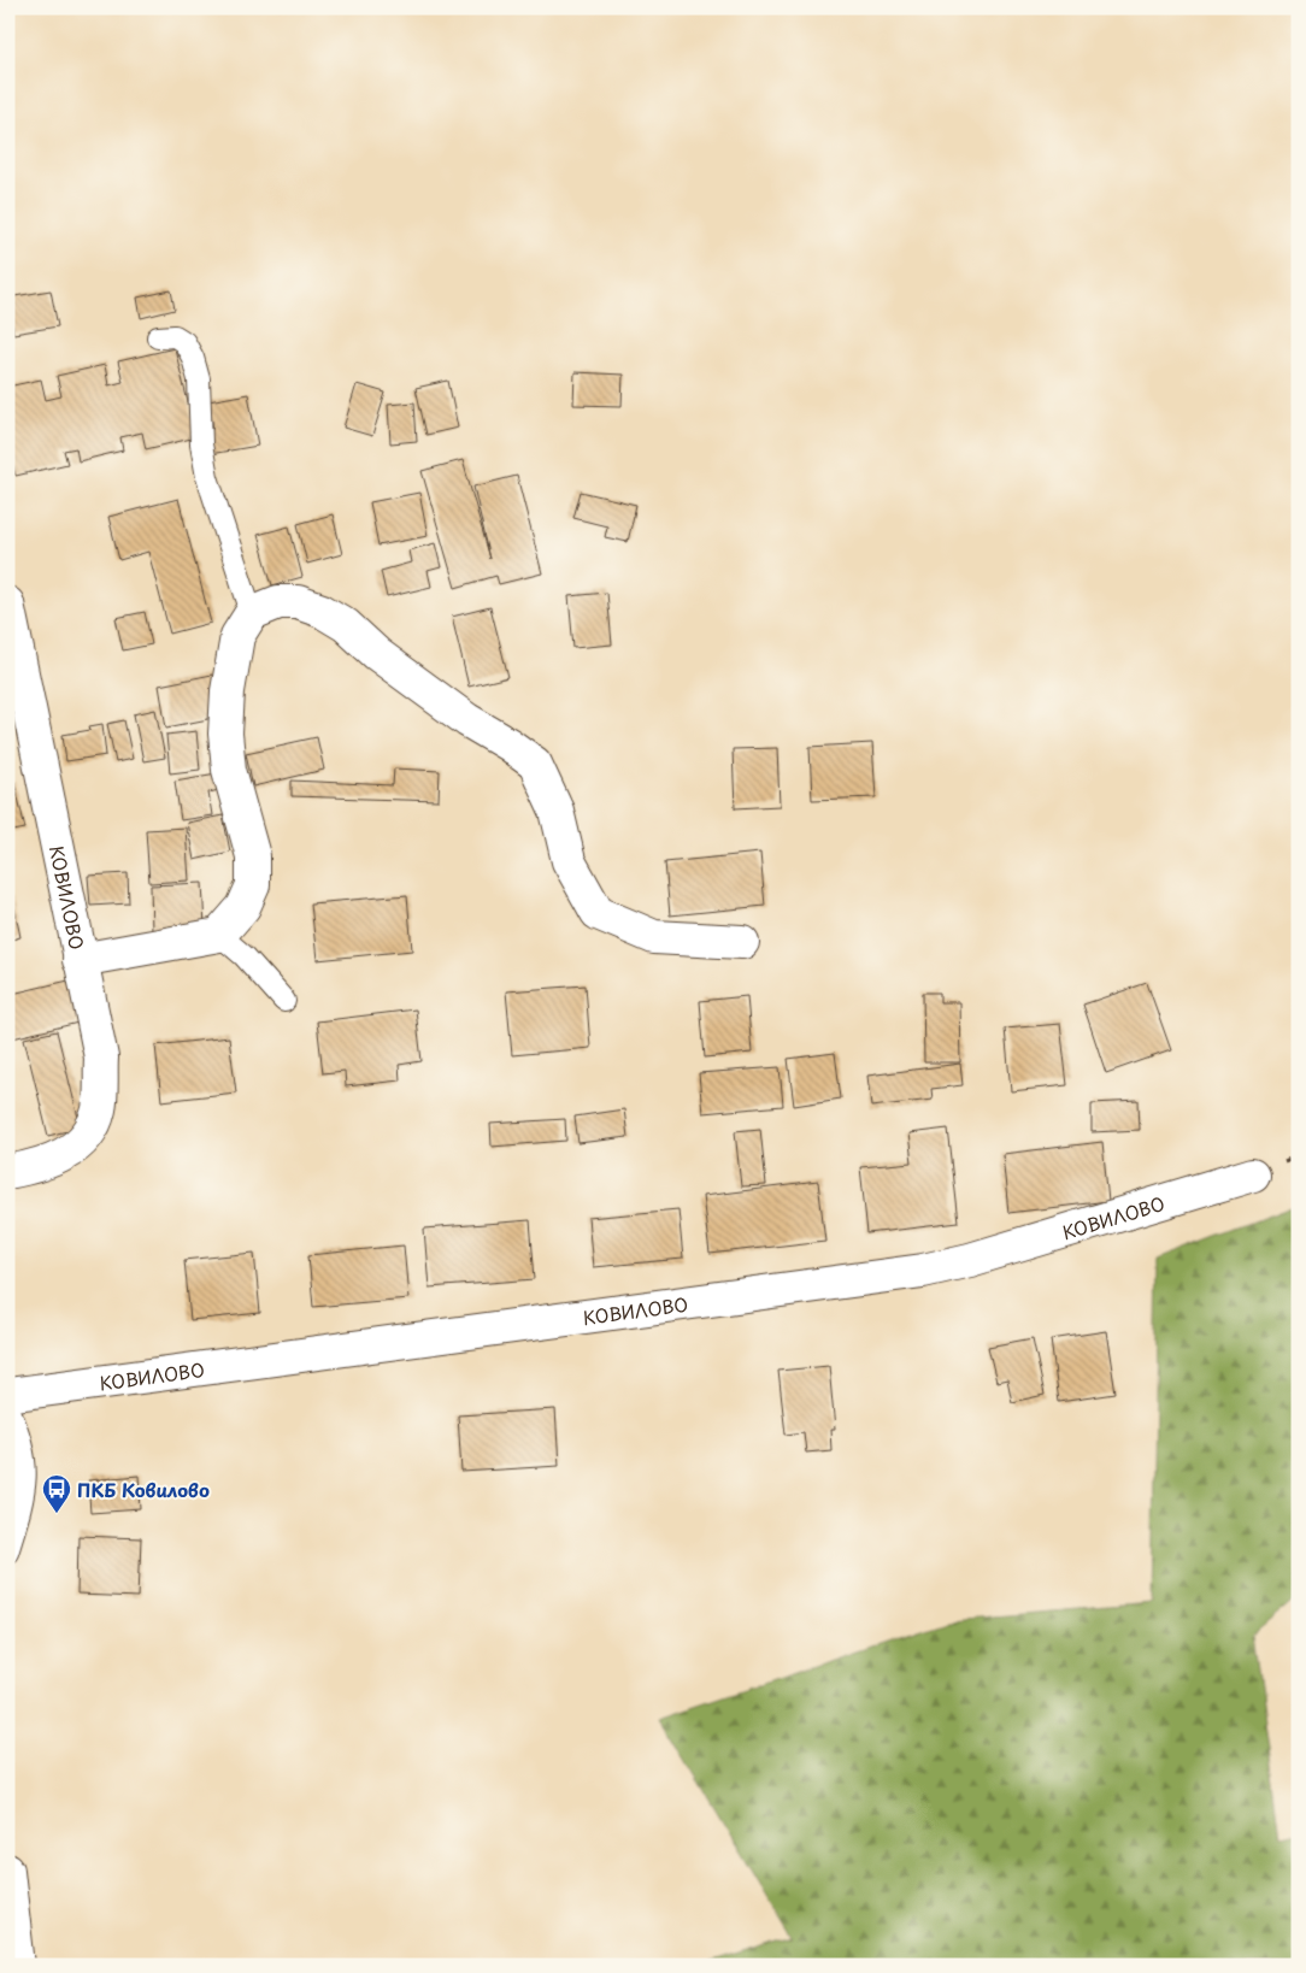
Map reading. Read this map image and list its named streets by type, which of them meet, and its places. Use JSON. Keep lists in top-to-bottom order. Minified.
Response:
{"streets":{"street":["КОВИЛОВО"]},"places":{"bus stop":["ПКБ Ковилово"]}}
